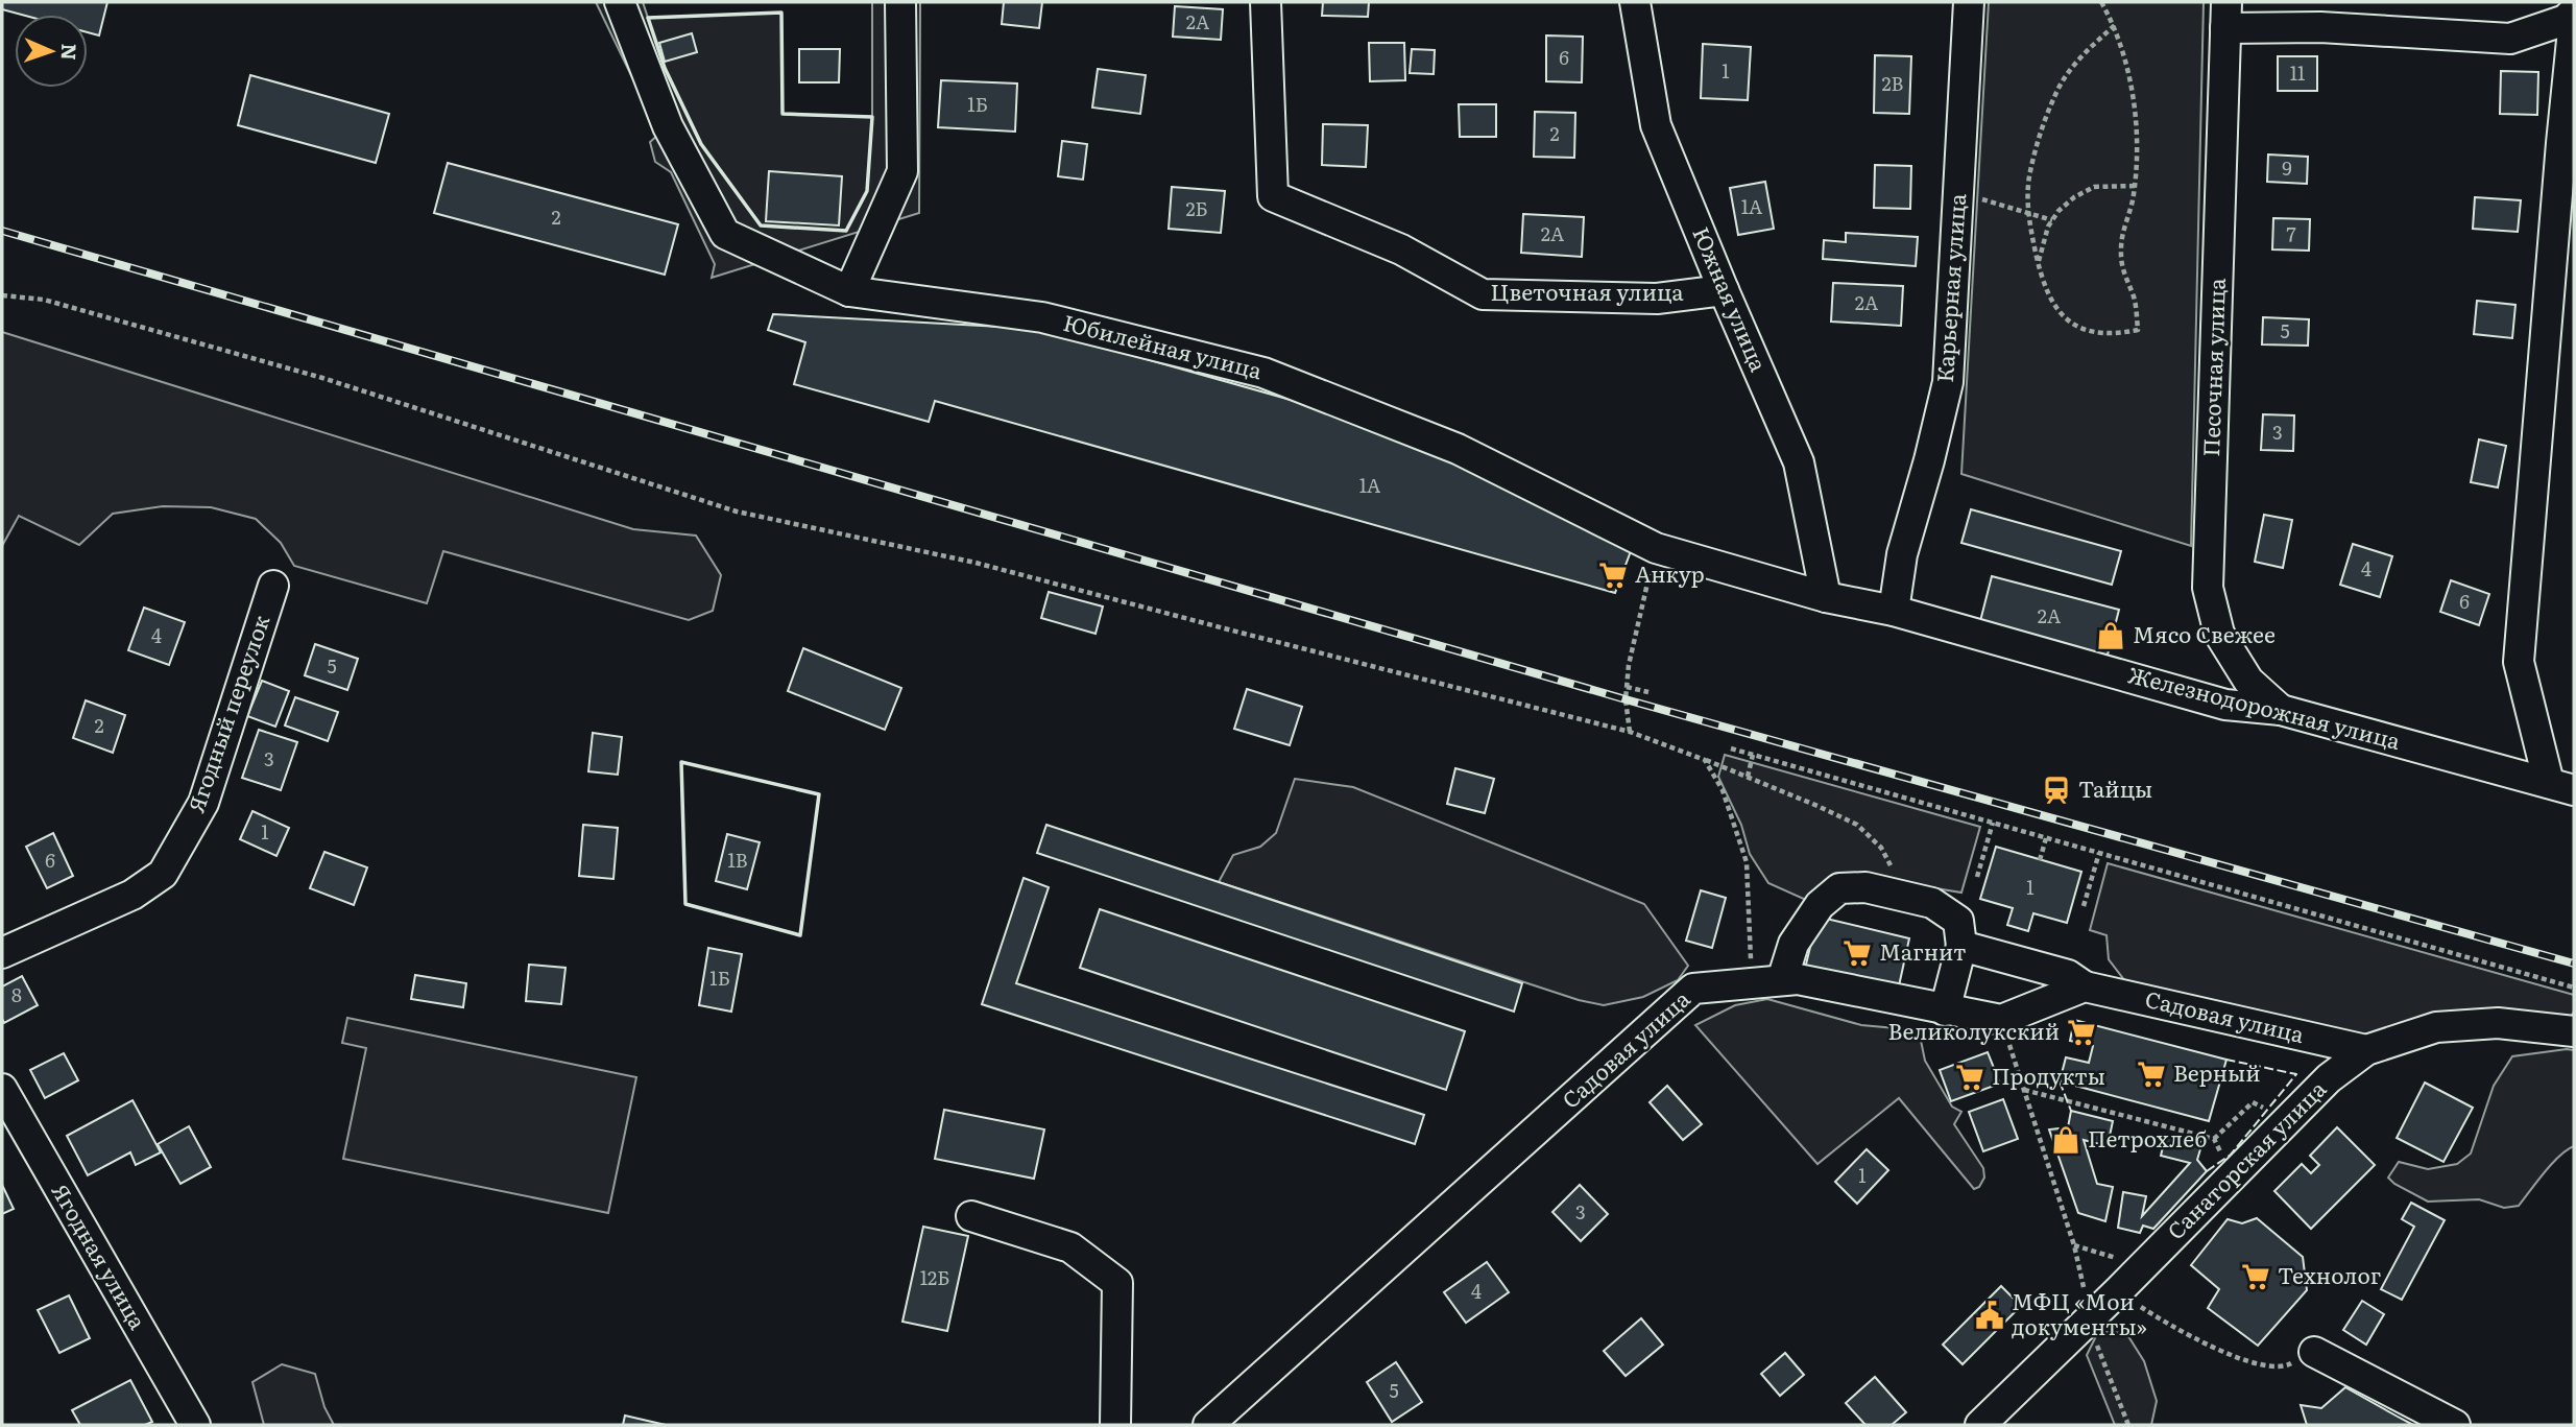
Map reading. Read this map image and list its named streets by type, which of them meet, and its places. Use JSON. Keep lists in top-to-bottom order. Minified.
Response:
{"streets":{"street":["Карьерная улица","Цветочная улица","Южная улица","Юбилейная улица","Песочная улица","Железнодорожная улица","Ягодный переулок","Садовая улица","Санаторская улица","Ягодная улица"]},"crossings":[["Карьерная улица","Железнодорожная улица"],["Цветочная улица","Южная улица"],["Южная улица","Юбилейная улица"],["Южная улица","Железнодорожная улица"],["Юбилейная улица","Железнодорожная улица"],["Песочная улица","Железнодорожная улица"],["Садовая улица","Санаторская улица"]],"places":{"supermarket":["Анкур","Магнит","Великолукский","Верный","Продукты","Технолог"],"shop":["Мясо Свежее","Петрохлеб"],"station":["Тайцы"],"public building":["МФЦ «Мои документы»"]},"house_numbers":["2А","6","1","11","2В","1Б","2","9","1А","2Б","2","2А","7","2А","5","3","1А","4","6","2А","4","5","2","3","1","6","1В","1","1Б","8","1","3","12Б","4","5"],"north":"right"}
